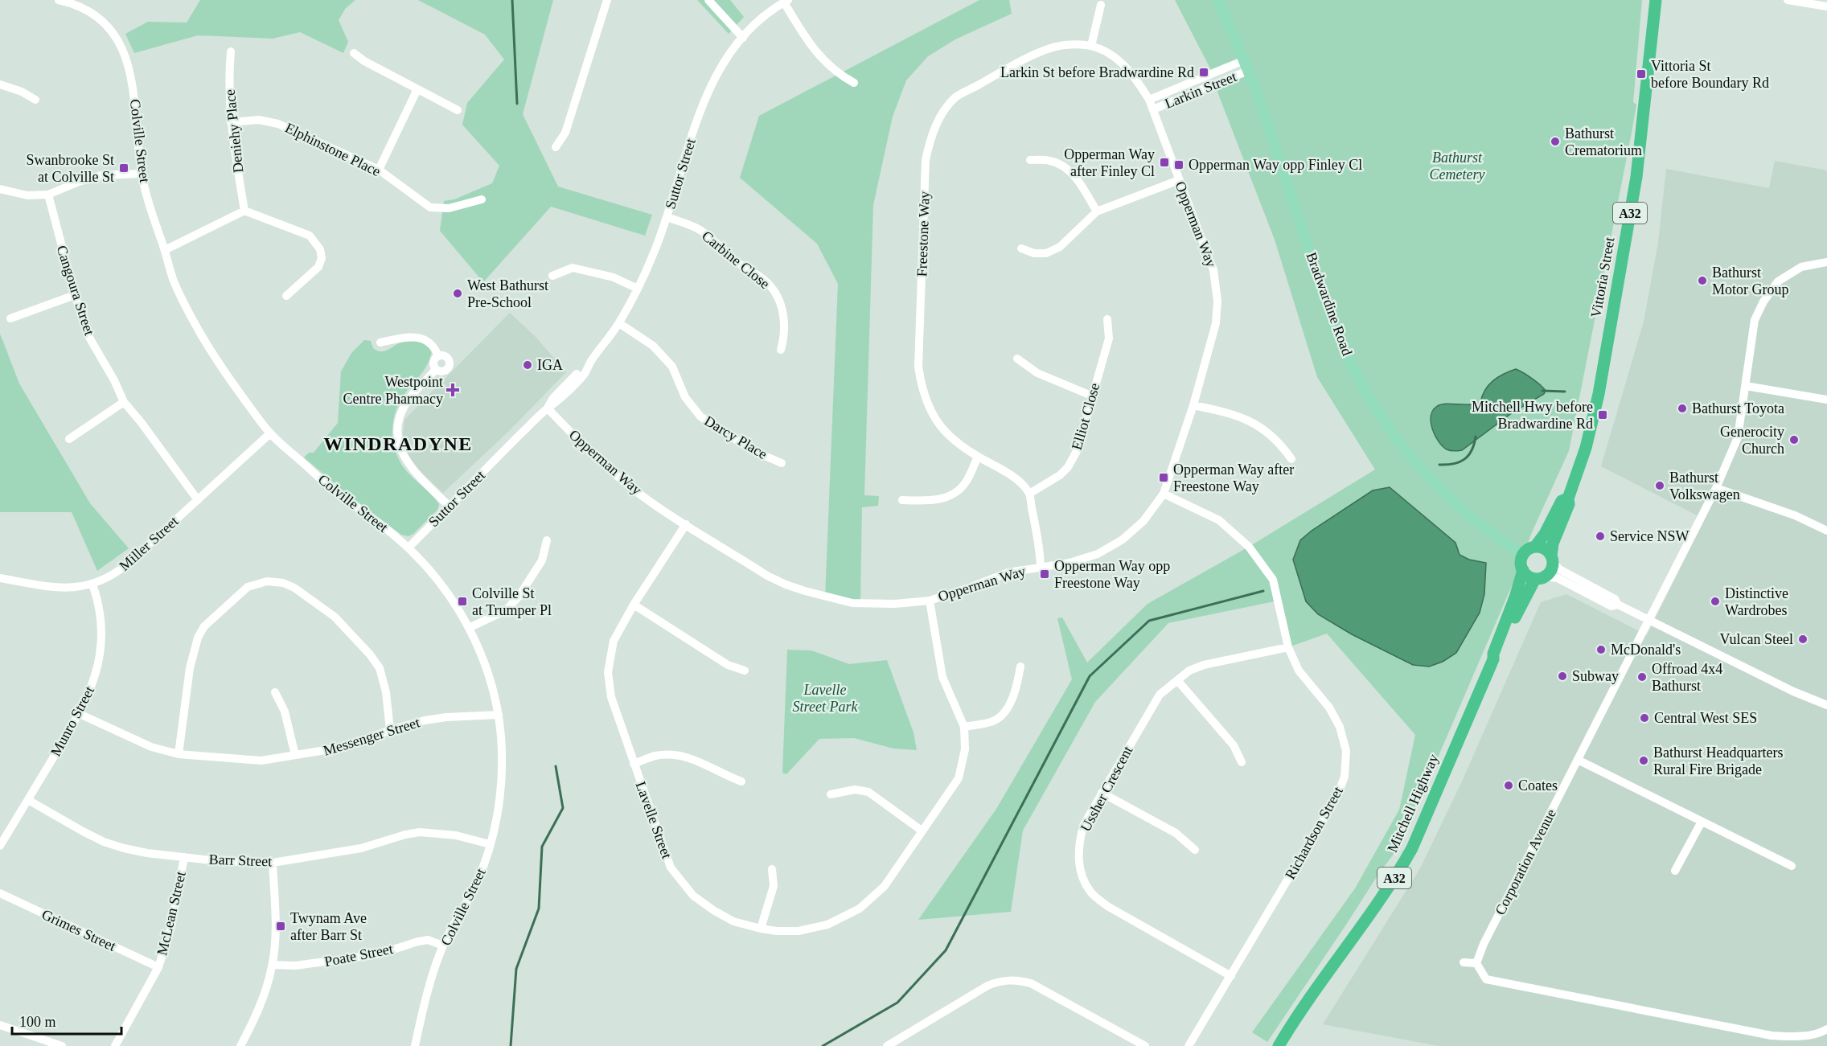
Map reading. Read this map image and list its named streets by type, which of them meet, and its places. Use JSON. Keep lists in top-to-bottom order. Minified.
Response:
{"streets":{"highway":["A32","Vittoria Street","Mitchell Highway"],"main road":["Bradwardine Road"],"street":["Larkin Street","Deniehy Place","Colville Street","Elphinstone Place","Suttor Street","Opperman Way","Freestone Way","Carbine Close","Cangoura Street","Elliot Close","Darcy Place","Miller Street","Munro Street","Messenger Street","Ussher Crescent","Lavelle Street","Richardson Street","Barr Street","Corporation Avenue","McLean Street","Grimes Street","Poate Street"]},"crossings":[["Larkin Street","Opperman Way"],["Larkin Street","Freestone Way"],["Larkin Street","Bradwardine Road"],["Deniehy Place","Elphinstone Place"],["Colville Street","Suttor Street"],["Colville Street","Miller Street"],["Colville Street","Messenger Street"],["Colville Street","Barr Street"],["Colville Street","Poate Street"],["Suttor Street","Opperman Way"],["Suttor Street","Carbine Close"],["Suttor Street","Darcy Place"],["A32","Vittoria Street"],["A32","Bradwardine Road"],["A32","Mitchell Highway"],["Opperman Way","Freestone Way"],["Opperman Way","Lavelle Street"],["Opperman Way","Richardson Street"],["Freestone Way","Elliot Close"],["Vittoria Street","Bradwardine Road"],["Vittoria Street","Mitchell Highway"],["Cangoura Street","Miller Street"],["Bradwardine Road","Mitchell Highway"],["Miller Street","Munro Street"],["Munro Street","Messenger Street"],["Munro Street","Barr Street"],["Ussher Crescent","Richardson Street"],["Barr Street","McLean Street"],["McLean Street","Grimes Street"]],"districts":["WINDRADYNE"],"parks":["Bathurst Cemetery","Lavelle Street Park"],"places":{"transit":["Larkin St before Bradwardine Rd","Vittoria St before Boundary Rd","Opperman Way after Finley Cl","Opperman Way opp Finley Cl","Swanbrooke St at Colville St","Mitchell Hwy before Bradwardine Rd","Opperman Way after Freestone Way","Opperman Way opp Freestone Way","Colville St at Trumper Pl","Twynam Ave after Barr St"],"other":["Bathurst Crematorium","Bathurst Motor Group","West Bathurst Pre-School","IGA","Bathurst Toyota","Generocity Church","Bathurst Volkswagen","Service NSW","Distinctive Wardrobes","Vulcan Steel","McDonald's","Subway","Offroad 4x4 Bathurst","Central West SES","Bathurst Headquarters Rural Fire Brigade","Coates"],"health":["Westpoint Centre Pharmacy"]},"scale_bar":"100 m"}
